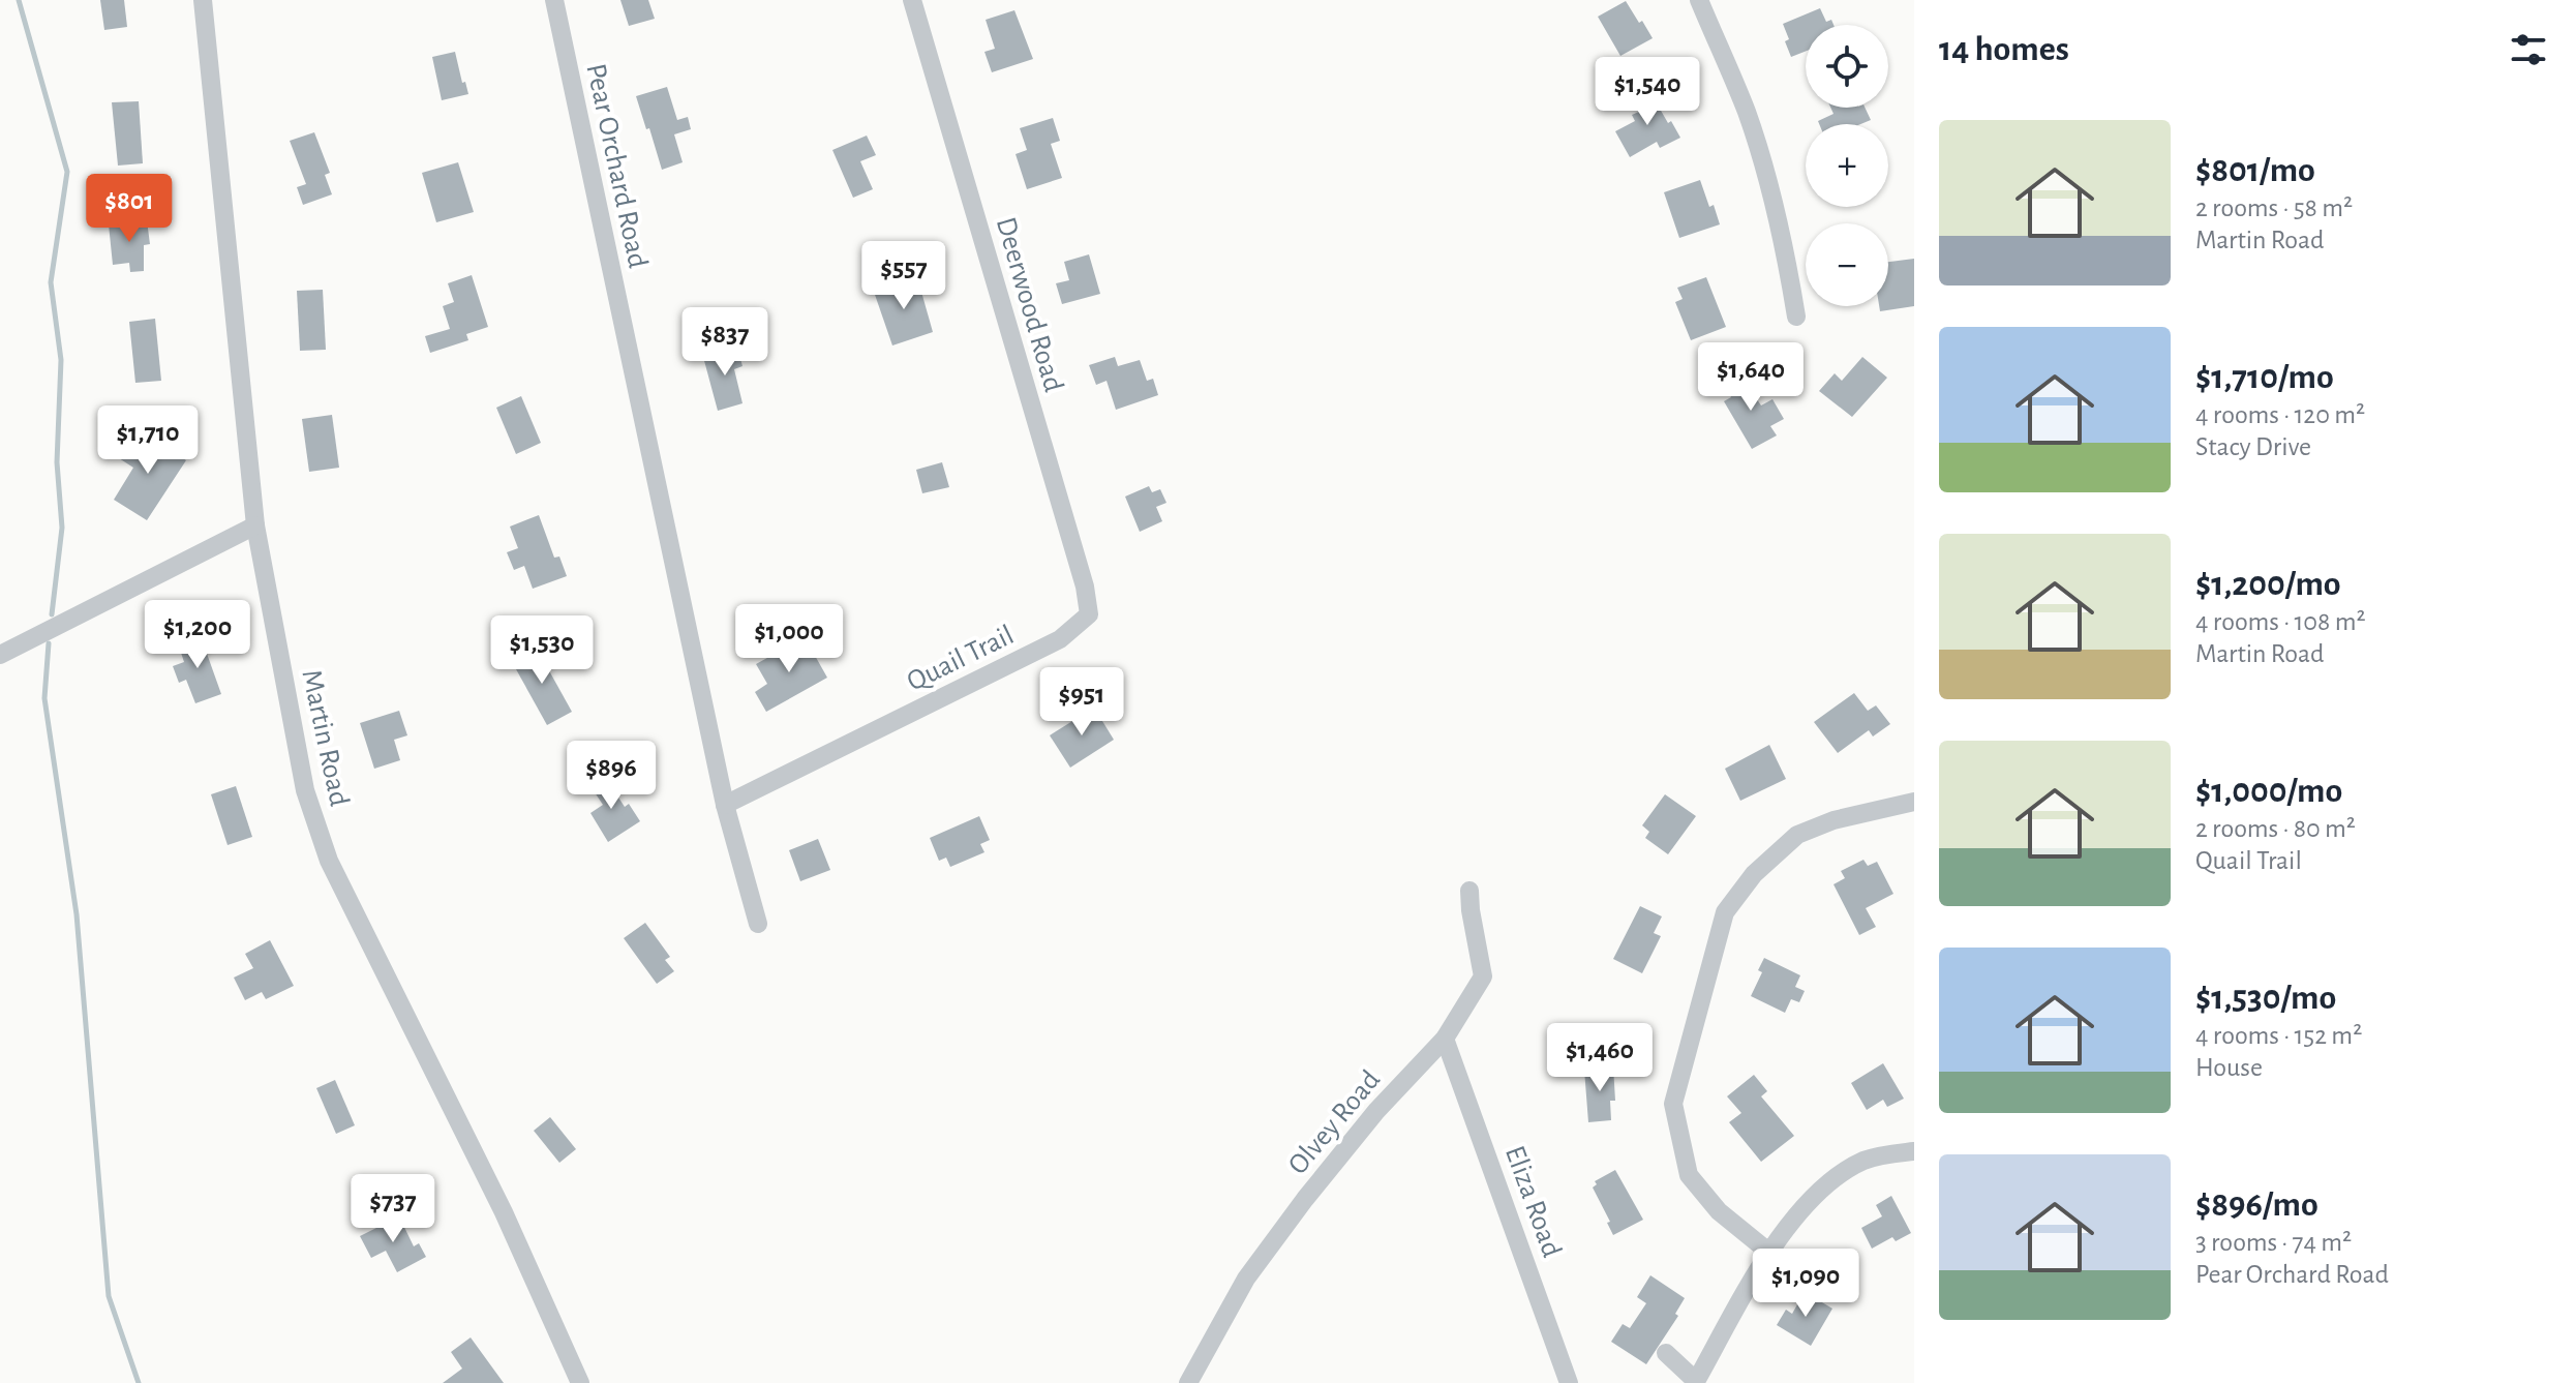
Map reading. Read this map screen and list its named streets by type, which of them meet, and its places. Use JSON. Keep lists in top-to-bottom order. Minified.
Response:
{"streets":{"street":["Pear Orchard Road","Deerwood Road","Quail Trail","Martin Road","Olvey Road","Eliza Road"]},"crossings":[["Pear Orchard Road","Quail Trail"],["Deerwood Road","Quail Trail"],["Olvey Road","Eliza Road"]],"page":{"heading":"14 homes","map_buttons":["+","−"],"price":["$1,540","$801","$557","$837","$1,640","$1,710","$1,200","$1,000","$1,530","$951","$896","$1,460","$737","$1,090"],"list":[{"name":"$801/mo","note":"2 rooms · 58 m² · Martin Road"},{"name":"$1,710/mo","note":"4 rooms · 120 m² · Stacy Drive"},{"name":"$1,200/mo","note":"4 rooms · 108 m² · Martin Road"},{"name":"$1,000/mo","note":"2 rooms · 80 m² · Quail Trail"},{"name":"$1,530/mo","note":"4 rooms · 152 m² · House"},{"name":"$896/mo","note":"3 rooms · 74 m² · Pear Orchard Road"}]}}
